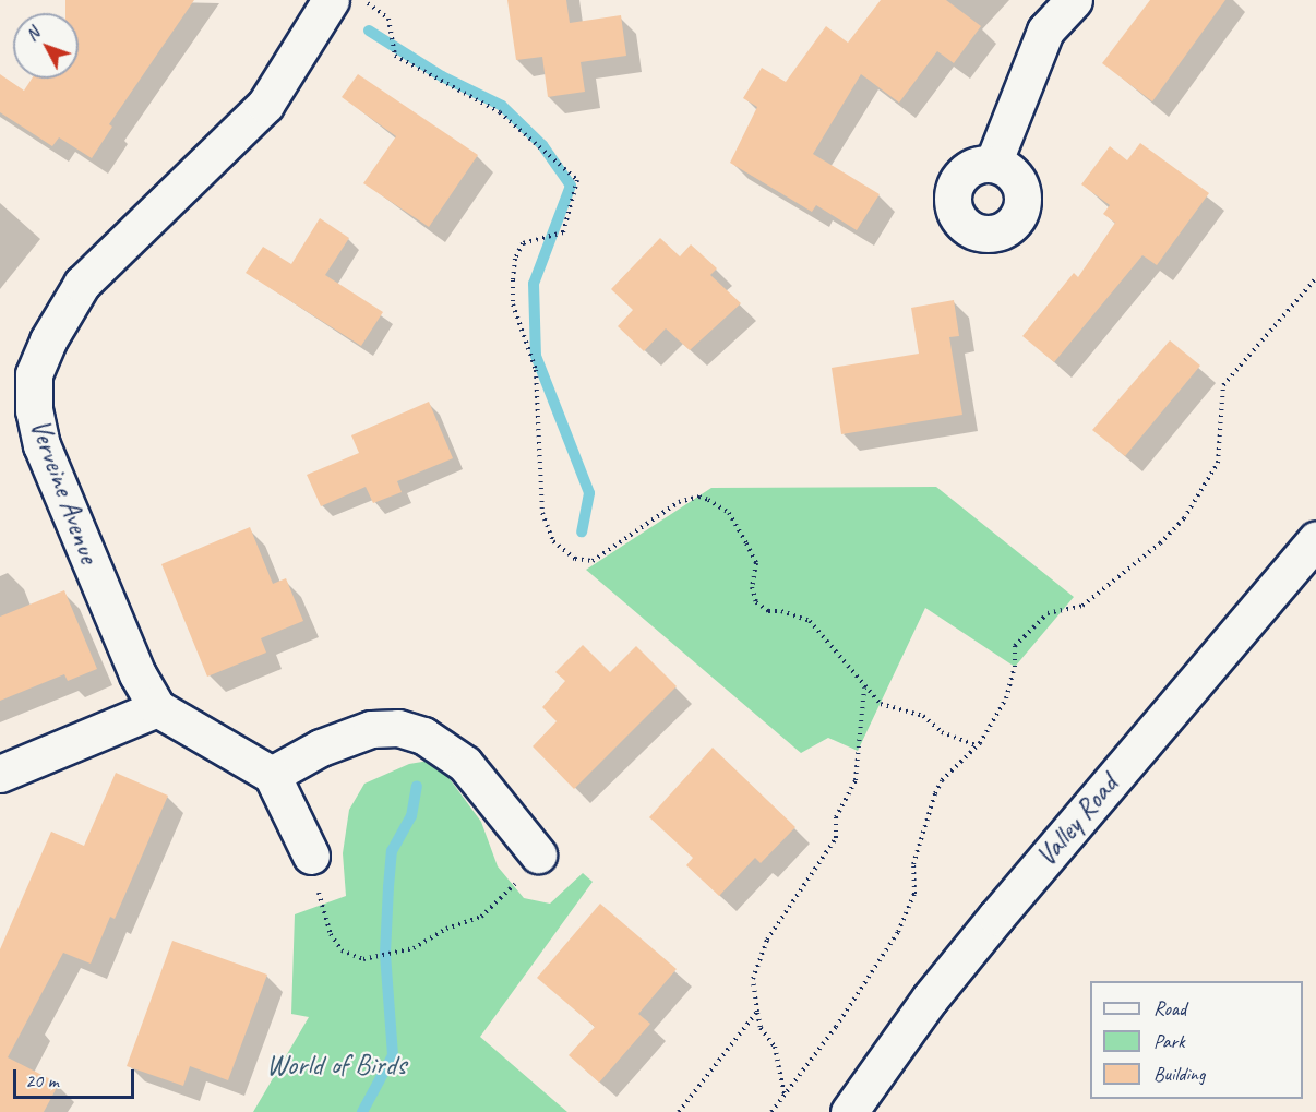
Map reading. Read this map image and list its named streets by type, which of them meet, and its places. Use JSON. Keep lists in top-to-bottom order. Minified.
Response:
{"streets":{"street":["Verveine Avenue","Valley Road"]},"parks":["World of Birds"],"legend":["Road","Park","Building"],"scale_bar":"20 m","north":"top left"}
